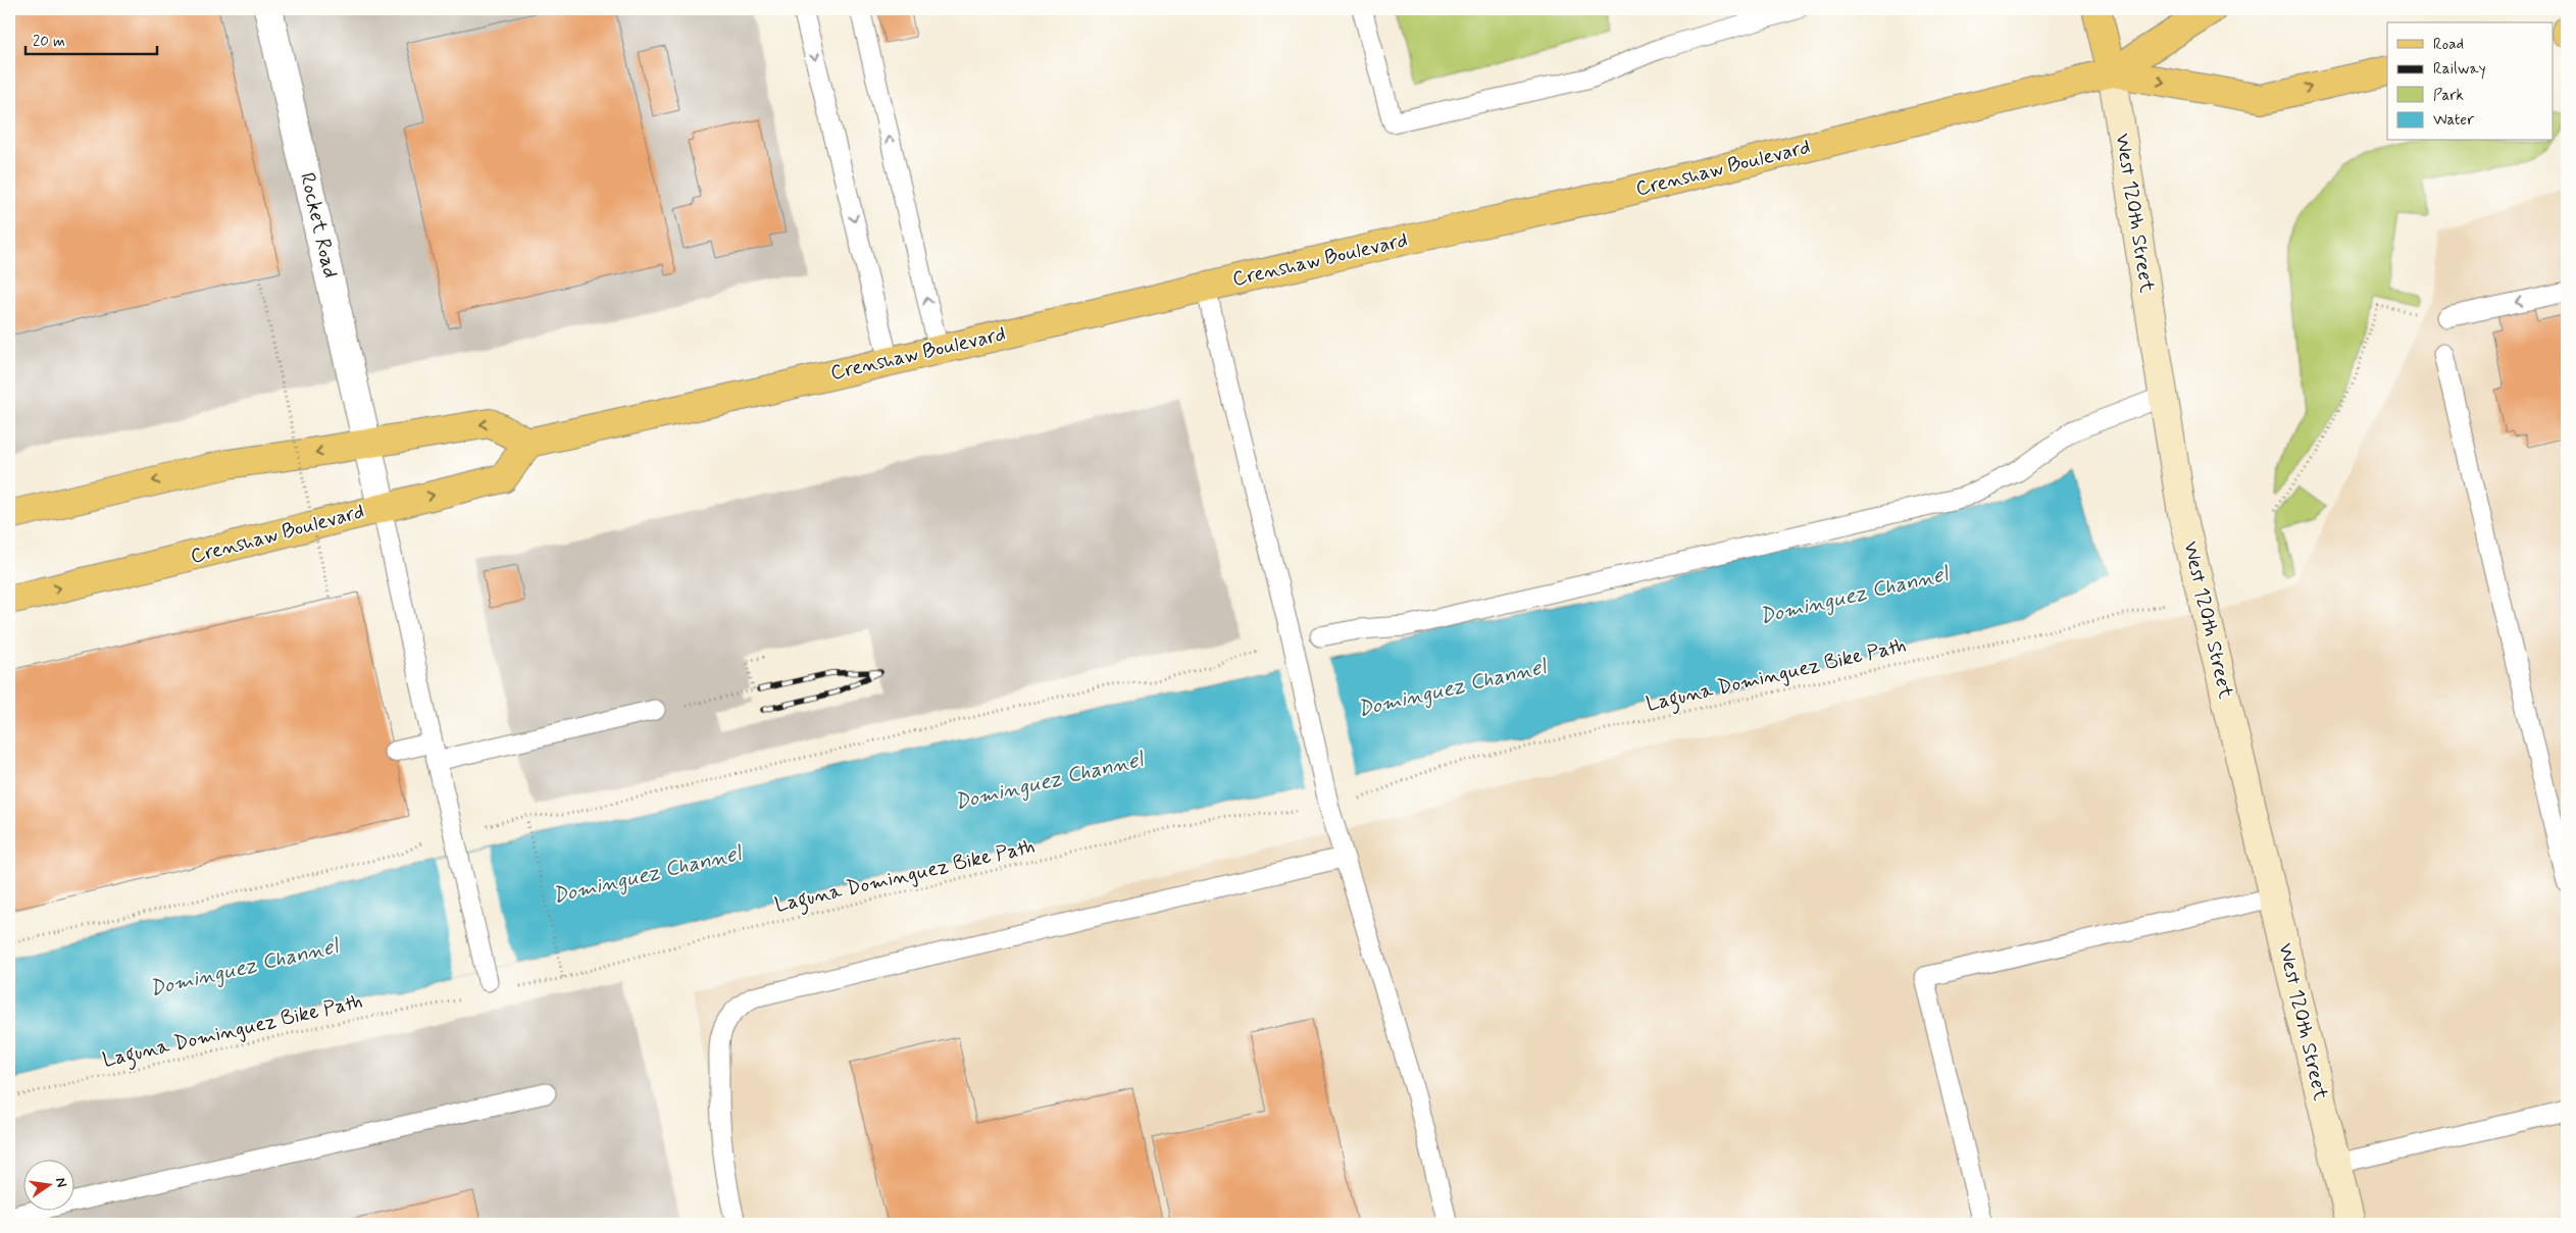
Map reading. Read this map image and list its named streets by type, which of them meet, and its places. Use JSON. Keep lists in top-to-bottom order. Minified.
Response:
{"streets":{"main road":["Crenshaw Boulevard","West 120th Street"],"street":["Rocket Road"],"path":["Laguna Dominguez Bike Path"]},"crossings":[["Crenshaw Boulevard","West 120th Street"],["Crenshaw Boulevard","Rocket Road"],["West 120th Street","Laguna Dominguez Bike Path"]],"water":["Dominguez Channel"],"legend":["Road","Railway","Park","Water"],"scale_bar":"20 m","north":"right"}
